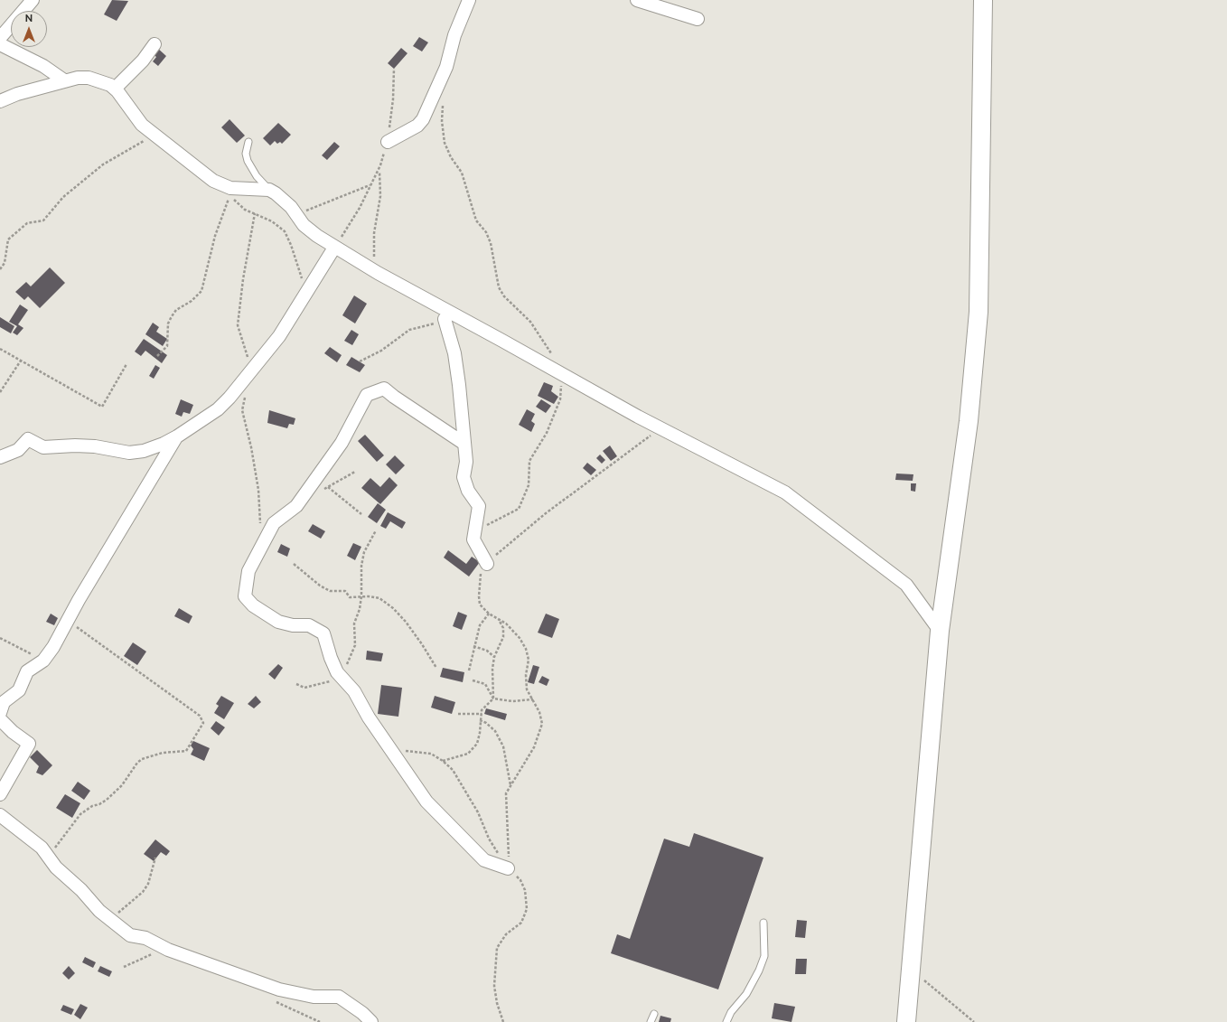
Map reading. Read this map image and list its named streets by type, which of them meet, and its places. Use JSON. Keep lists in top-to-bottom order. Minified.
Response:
{"north":"top"}
